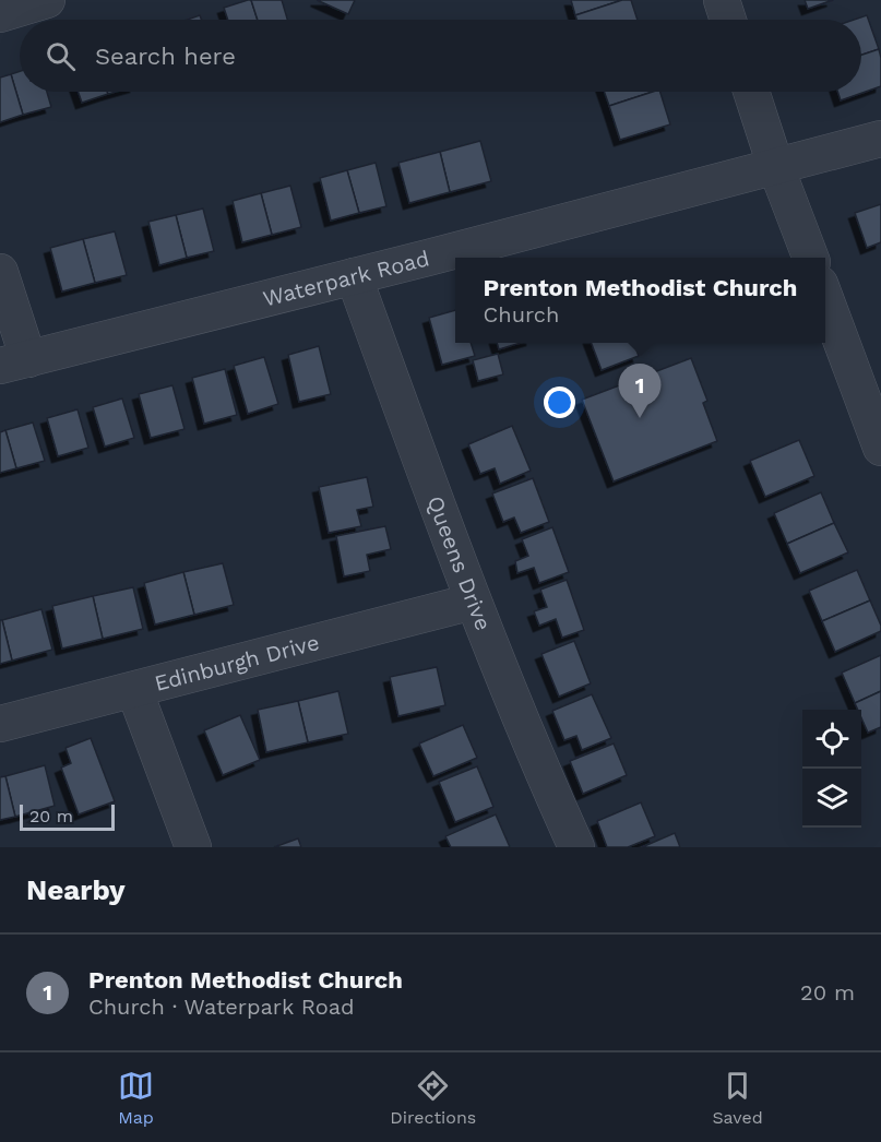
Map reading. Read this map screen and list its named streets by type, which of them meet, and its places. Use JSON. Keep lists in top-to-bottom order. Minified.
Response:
{"streets":{"street":["Waterpark Road","Queens Drive","Edinburgh Drive"]},"crossings":[["Waterpark Road","Queens Drive"],["Queens Drive","Edinburgh Drive"]],"scale_bar":"20 m","page":{"search":"Search here","popup":["Prenton Methodist Church","Church"],"pins":"1","scale":"20 m","heading":"Nearby","list":[{"mark":"1","name":"Prenton Methodist Church","note":"Church · Waterpark Road","value":"20 m"}],"nav":["Map","Directions","Saved"]}}
